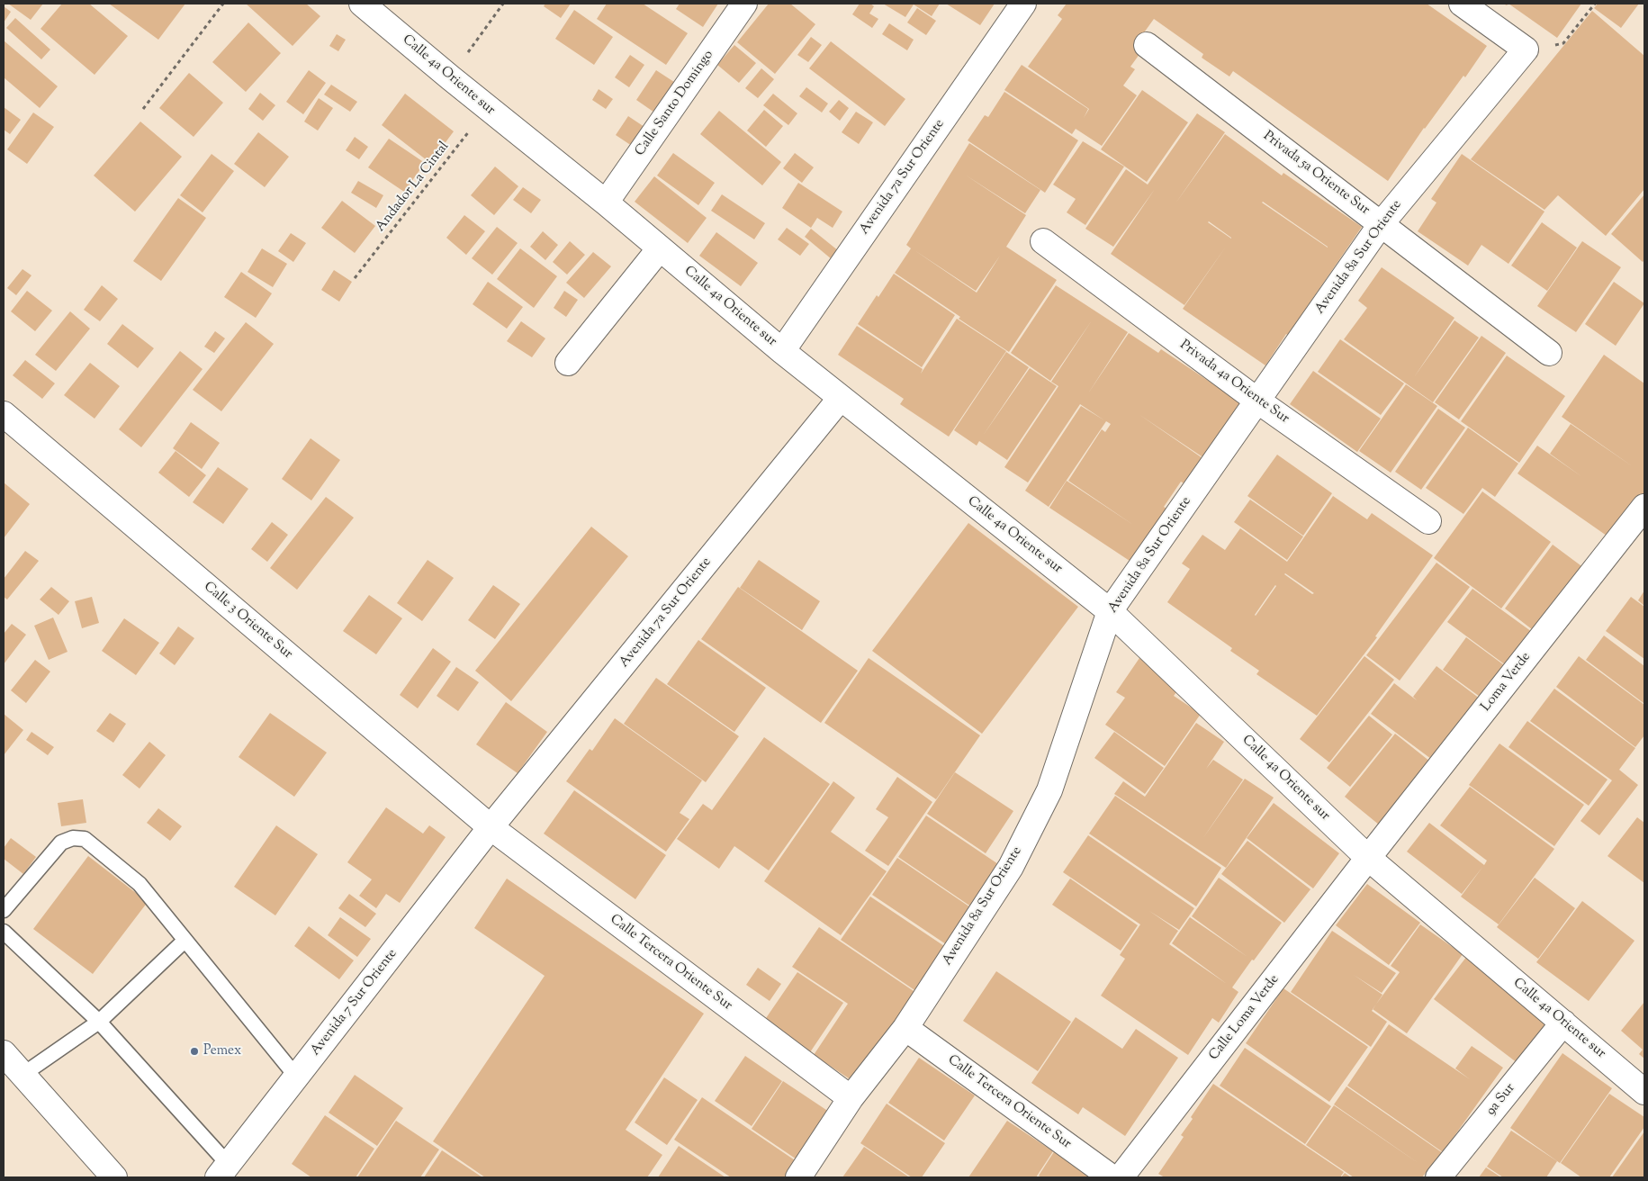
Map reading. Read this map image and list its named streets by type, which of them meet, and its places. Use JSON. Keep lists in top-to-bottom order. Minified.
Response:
{"streets":{"street":["Calle 4a Oriente sur","Calle Santo Domingo","Privada 5a Oriente Sur","Avenida 7a Sur Oriente","Avenida 8a Sur Oriente","Privada 4a Oriente Sur","Calle 3 Oriente Sur","Loma Verde","Calle Tercera Oriente Sur","Avenida 7 Sur Oriente","Calle Loma Verde","9a Sur"],"path":["Andador La Cintal"]},"crossings":[["Calle 4a Oriente sur","Calle Santo Domingo"],["Calle 4a Oriente sur","Avenida 7a Sur Oriente"],["Calle 4a Oriente sur","Andador La Cintal"],["Calle 4a Oriente sur","Avenida 8a Sur Oriente"],["Calle 4a Oriente sur","Loma Verde"],["Calle 4a Oriente sur","Calle Loma Verde"],["Calle 4a Oriente sur","9a Sur"],["Privada 5a Oriente Sur","Avenida 8a Sur Oriente"],["Avenida 7a Sur Oriente","Calle 3 Oriente Sur"],["Avenida 7a Sur Oriente","Calle Tercera Oriente Sur"],["Avenida 7a Sur Oriente","Avenida 7 Sur Oriente"],["Avenida 8a Sur Oriente","Privada 4a Oriente Sur"],["Avenida 8a Sur Oriente","Calle Tercera Oriente Sur"],["Calle 3 Oriente Sur","Calle Tercera Oriente Sur"],["Calle 3 Oriente Sur","Avenida 7 Sur Oriente"],["Loma Verde","Calle Loma Verde"],["Calle Tercera Oriente Sur","Avenida 7 Sur Oriente"]],"places":["Pemex"]}
